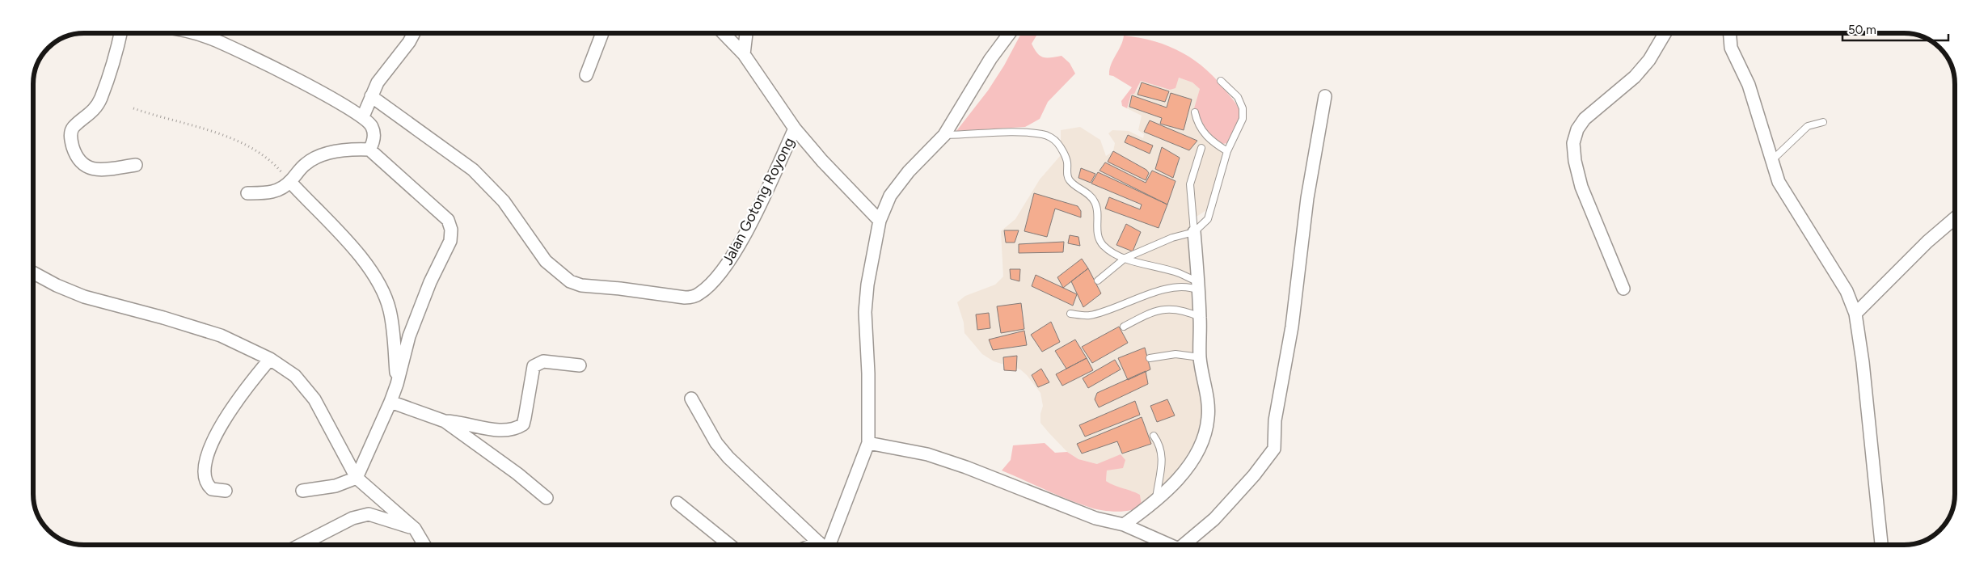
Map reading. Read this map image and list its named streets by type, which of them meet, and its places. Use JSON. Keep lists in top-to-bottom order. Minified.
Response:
{"streets":{"street":["Jalan Gotong Royong"]},"scale_bar":"50 m"}
